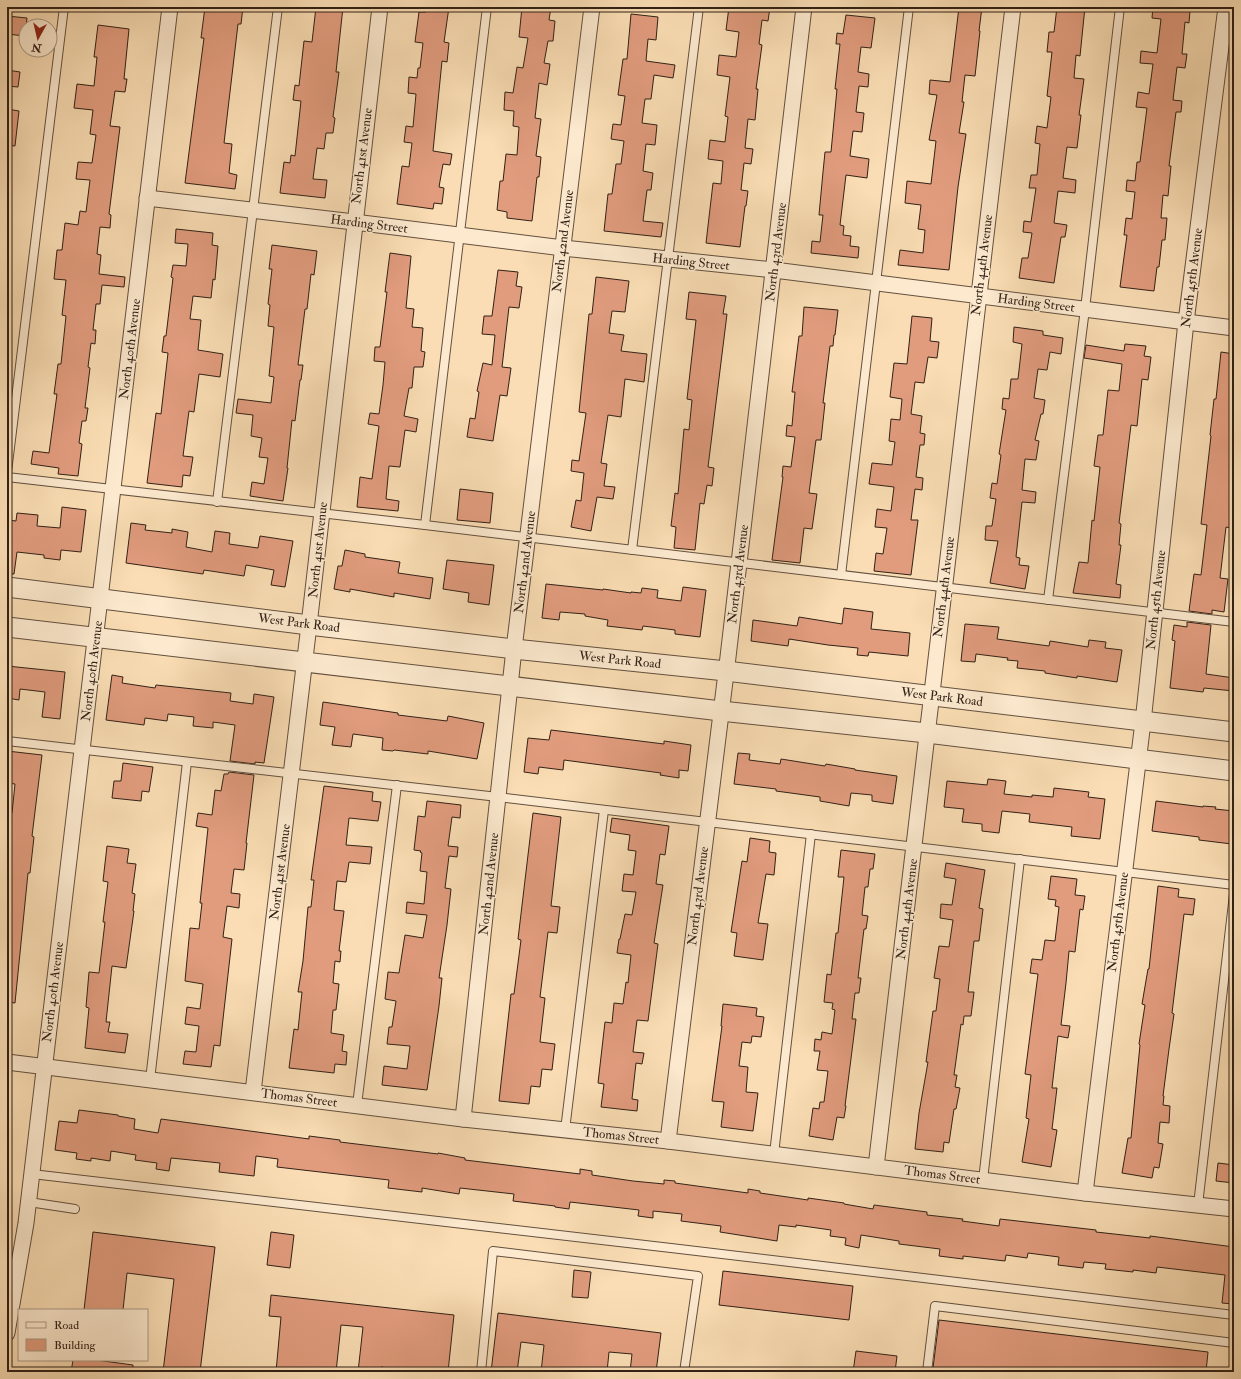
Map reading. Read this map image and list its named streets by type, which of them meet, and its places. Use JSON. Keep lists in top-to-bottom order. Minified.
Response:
{"streets":{"street":["North 41st Avenue","Harding Street","North 42nd Avenue","North 43rd Avenue","North 44th Avenue","North 45th Avenue","North 40th Avenue","West Park Road","Thomas Street"]},"crossings":[["North 41st Avenue","Harding Street"],["North 41st Avenue","West Park Road"],["North 41st Avenue","Thomas Street"],["Harding Street","North 42nd Avenue"],["Harding Street","North 43rd Avenue"],["Harding Street","North 44th Avenue"],["Harding Street","North 45th Avenue"],["Harding Street","North 40th Avenue"],["North 42nd Avenue","West Park Road"],["North 42nd Avenue","Thomas Street"],["North 43rd Avenue","West Park Road"],["North 43rd Avenue","Thomas Street"],["North 44th Avenue","West Park Road"],["North 44th Avenue","Thomas Street"],["North 45th Avenue","West Park Road"],["North 45th Avenue","Thomas Street"],["North 40th Avenue","West Park Road"],["North 40th Avenue","Thomas Street"]],"legend":["Road","Building"],"north":"bottom"}
